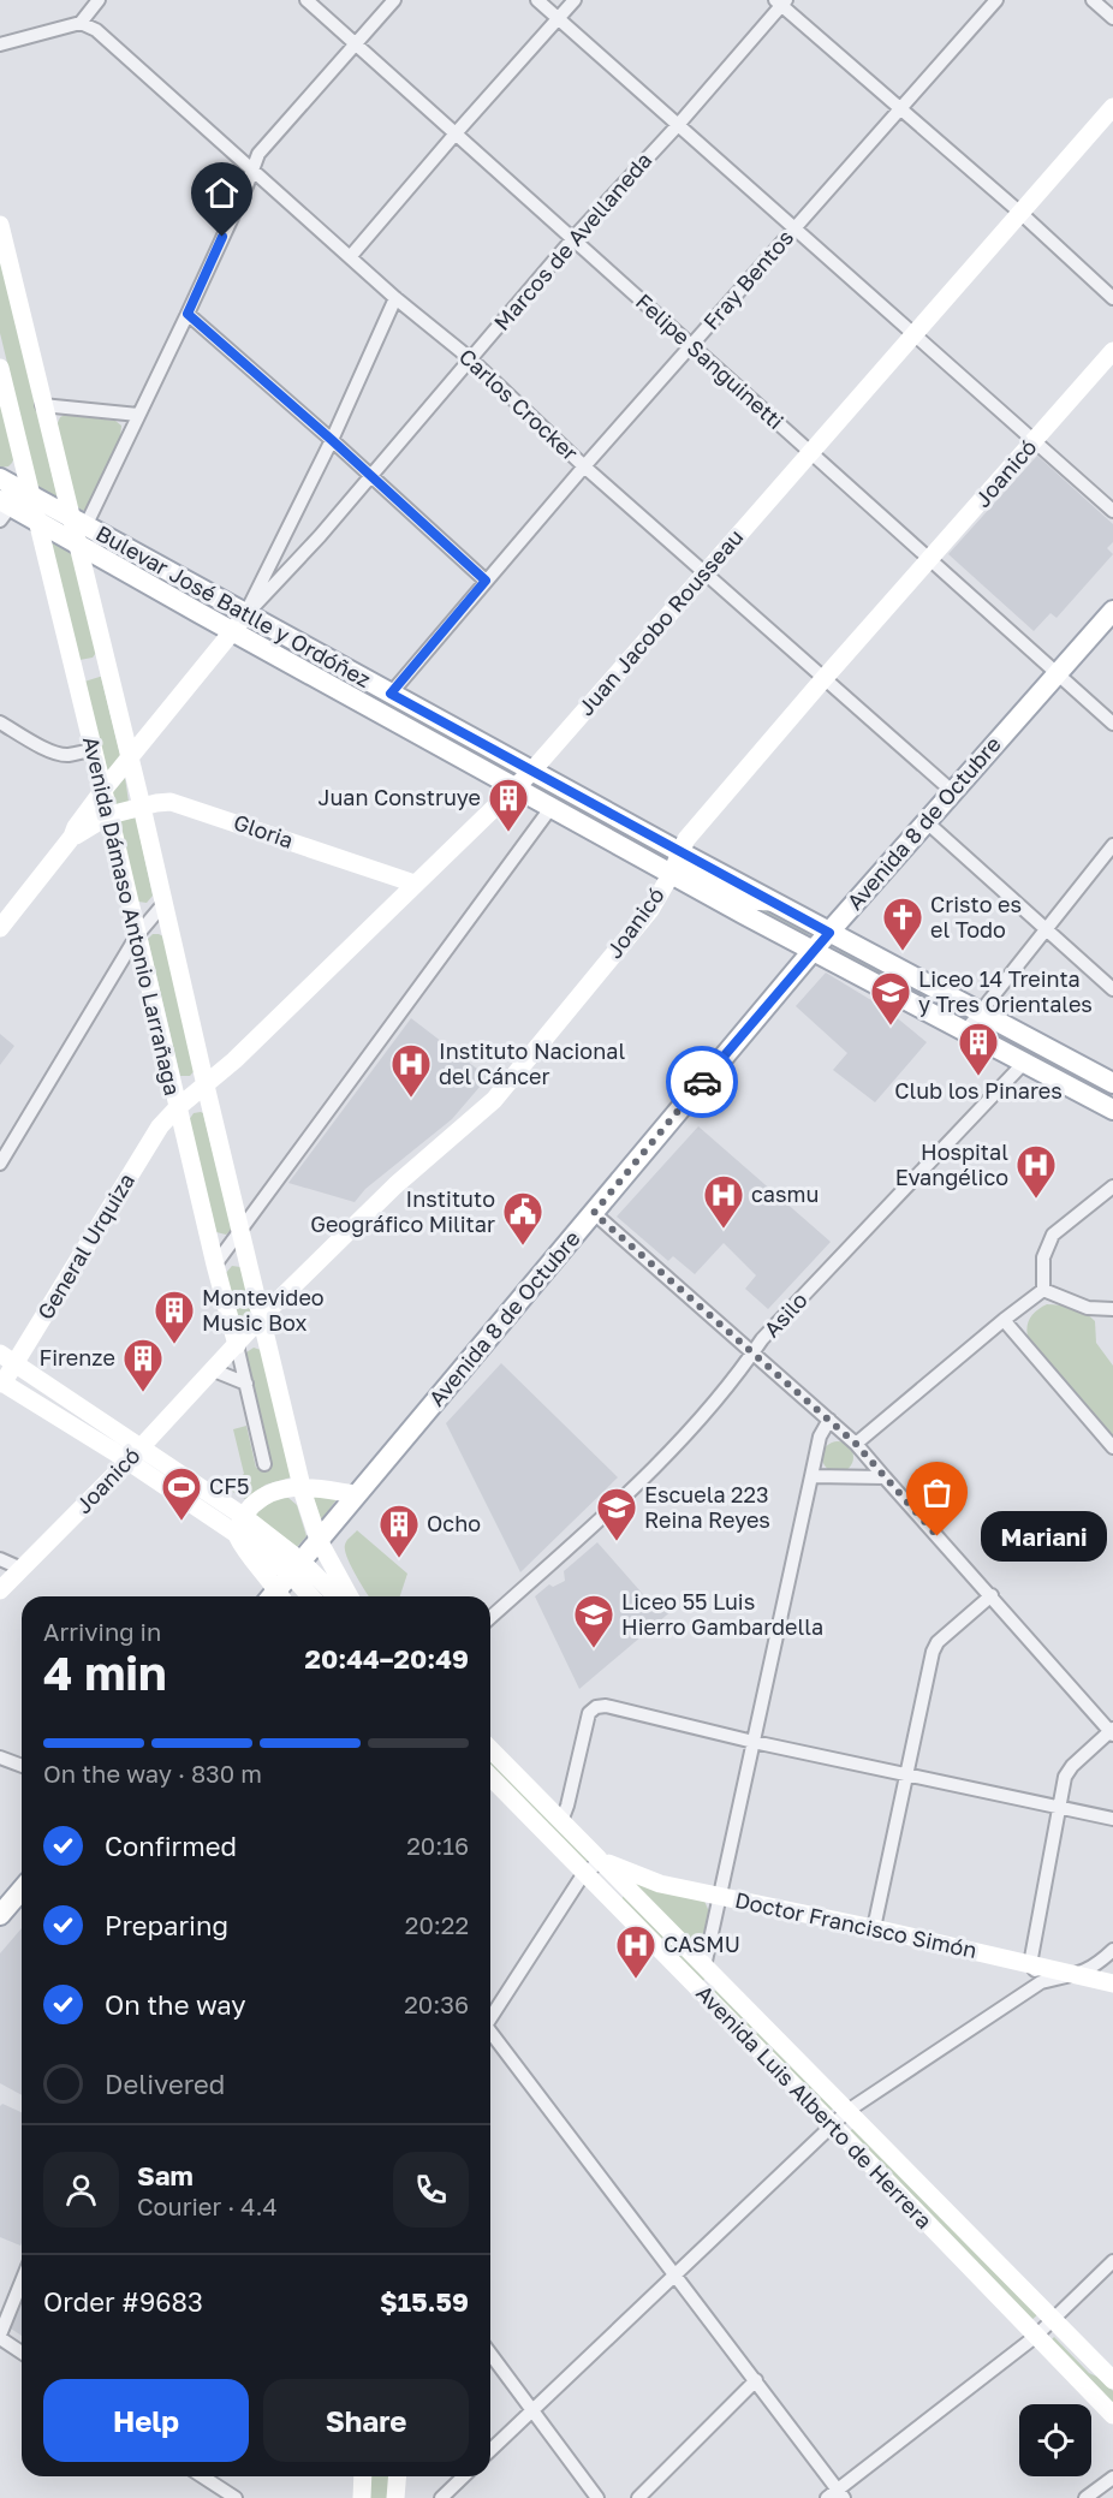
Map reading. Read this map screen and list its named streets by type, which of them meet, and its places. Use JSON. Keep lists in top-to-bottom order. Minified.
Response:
{"streets":{"main road":["Bulevar José Batlle y Ordóñez","Avenida 8 de Octubre"],"street":["Marcos de Avellaneda","Fray Bentos","Felipe Sanguinetti","Carlos Crocker","Joanicó","Juan Jacobo Rousseau","Gloria","Avenida Dámaso Antonio Larrañaga","General Urquiza","Asilo","Doctor Francisco Simón","Avenida Luis Alberto de Herrera"]},"crossings":[["Marcos de Avellaneda","Felipe Sanguinetti"],["Marcos de Avellaneda","Carlos Crocker"],["Marcos de Avellaneda","Bulevar José Batlle y Ordóñez"],["Fray Bentos","Felipe Sanguinetti"],["Fray Bentos","Carlos Crocker"],["Fray Bentos","Bulevar José Batlle y Ordóñez"],["Felipe Sanguinetti","Joanicó"],["Felipe Sanguinetti","Juan Jacobo Rousseau"],["Felipe Sanguinetti","Avenida 8 de Octubre"],["Carlos Crocker","Joanicó"],["Carlos Crocker","Juan Jacobo Rousseau"],["Carlos Crocker","Avenida 8 de Octubre"],["Joanicó","Bulevar José Batlle y Ordóñez"],["Joanicó","Avenida Dámaso Antonio Larrañaga"],["Bulevar José Batlle y Ordóñez","Juan Jacobo Rousseau"],["Bulevar José Batlle y Ordóñez","Avenida 8 de Octubre"],["Bulevar José Batlle y Ordóñez","Avenida Dámaso Antonio Larrañaga"],["Bulevar José Batlle y Ordóñez","Asilo"],["Juan Jacobo Rousseau","Gloria"],["Juan Jacobo Rousseau","Avenida Dámaso Antonio Larrañaga"],["Juan Jacobo Rousseau","General Urquiza"],["Avenida 8 de Octubre","Avenida Dámaso Antonio Larrañaga"],["Gloria","Avenida Dámaso Antonio Larrañaga"],["Avenida Dámaso Antonio Larrañaga","General Urquiza"],["Doctor Francisco Simón","Avenida Luis Alberto de Herrera"]],"places":{"building":["Juan Construye","Club los Pinares","Montevideo Music Box","Firenze","Ocho"],"church":["Cristo es el Todo"],"school or university":["Liceo 14 Treinta y Tres Orientales","Escuela 223 Reina Reyes","Liceo 55 Luis Hierro Gambardella"],"hospital":["Instituto Nacional del Cáncer","Hospital Evangélico","casmu","CASMU"],"public building":["Instituto Geográfico Militar"],"sports":["CF5"],"other":["Mariani"]},"page":{"bubble":"Mariani","heading":["4 min","Arriving in","20:44–20:49"],"panel":["Sam","Courier · 4.4","Order #9683","$15.59"],"bar":"On the way · 830 m","list":[["Confirmed","20:16"],["Preparing","20:22"],["On the way","20:36"],"Delivered"],"buttons":["Help","Share"]}}
